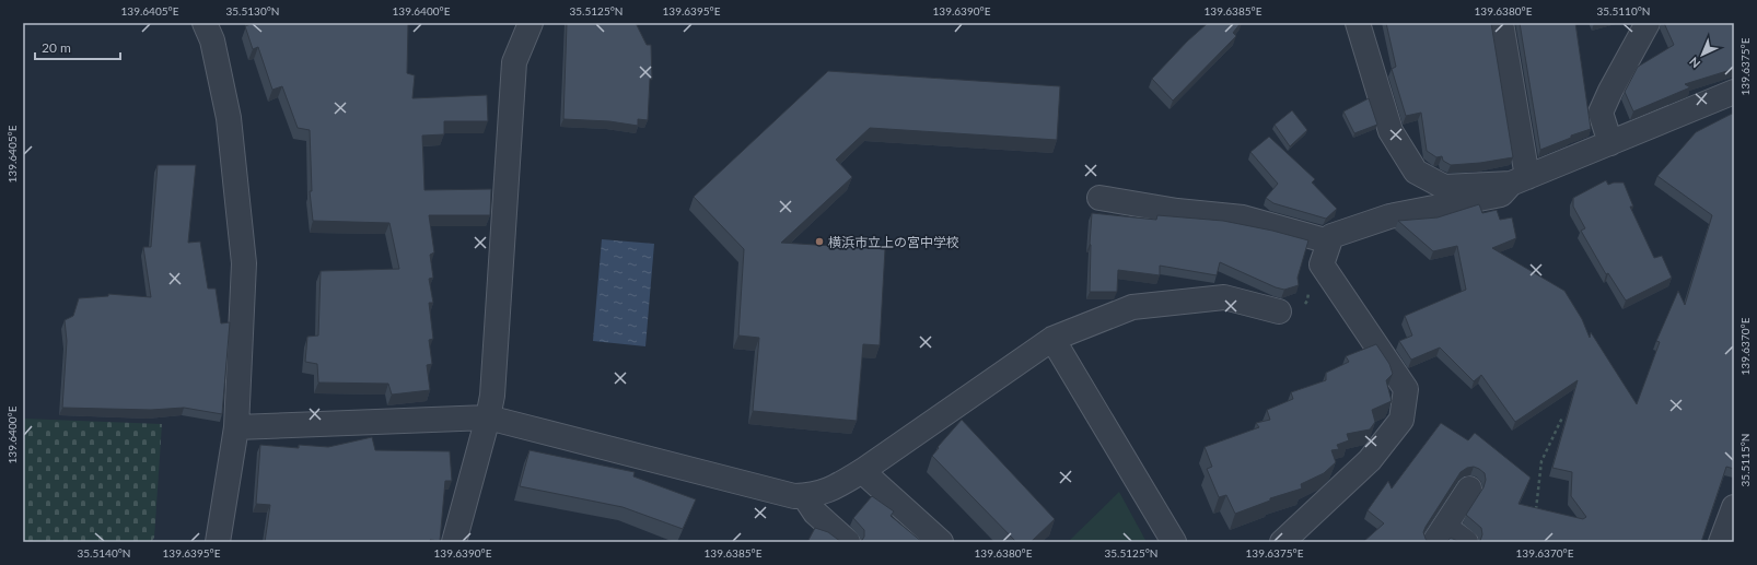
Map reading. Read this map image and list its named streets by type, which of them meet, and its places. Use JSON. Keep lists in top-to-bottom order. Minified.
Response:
{"places":["横浜市立上の宮中学校"],"scale_bar":"20 m","north":"bottom left","coordinates":["139.6405°E","35.5130°N","139.6400°E","35.5125°N","139.6395°E","139.6390°E","139.6385°E","139.6380°E","35.5110°N","139.6375°E","139.6370°E","35.5115°N","35.5140°N"]}
